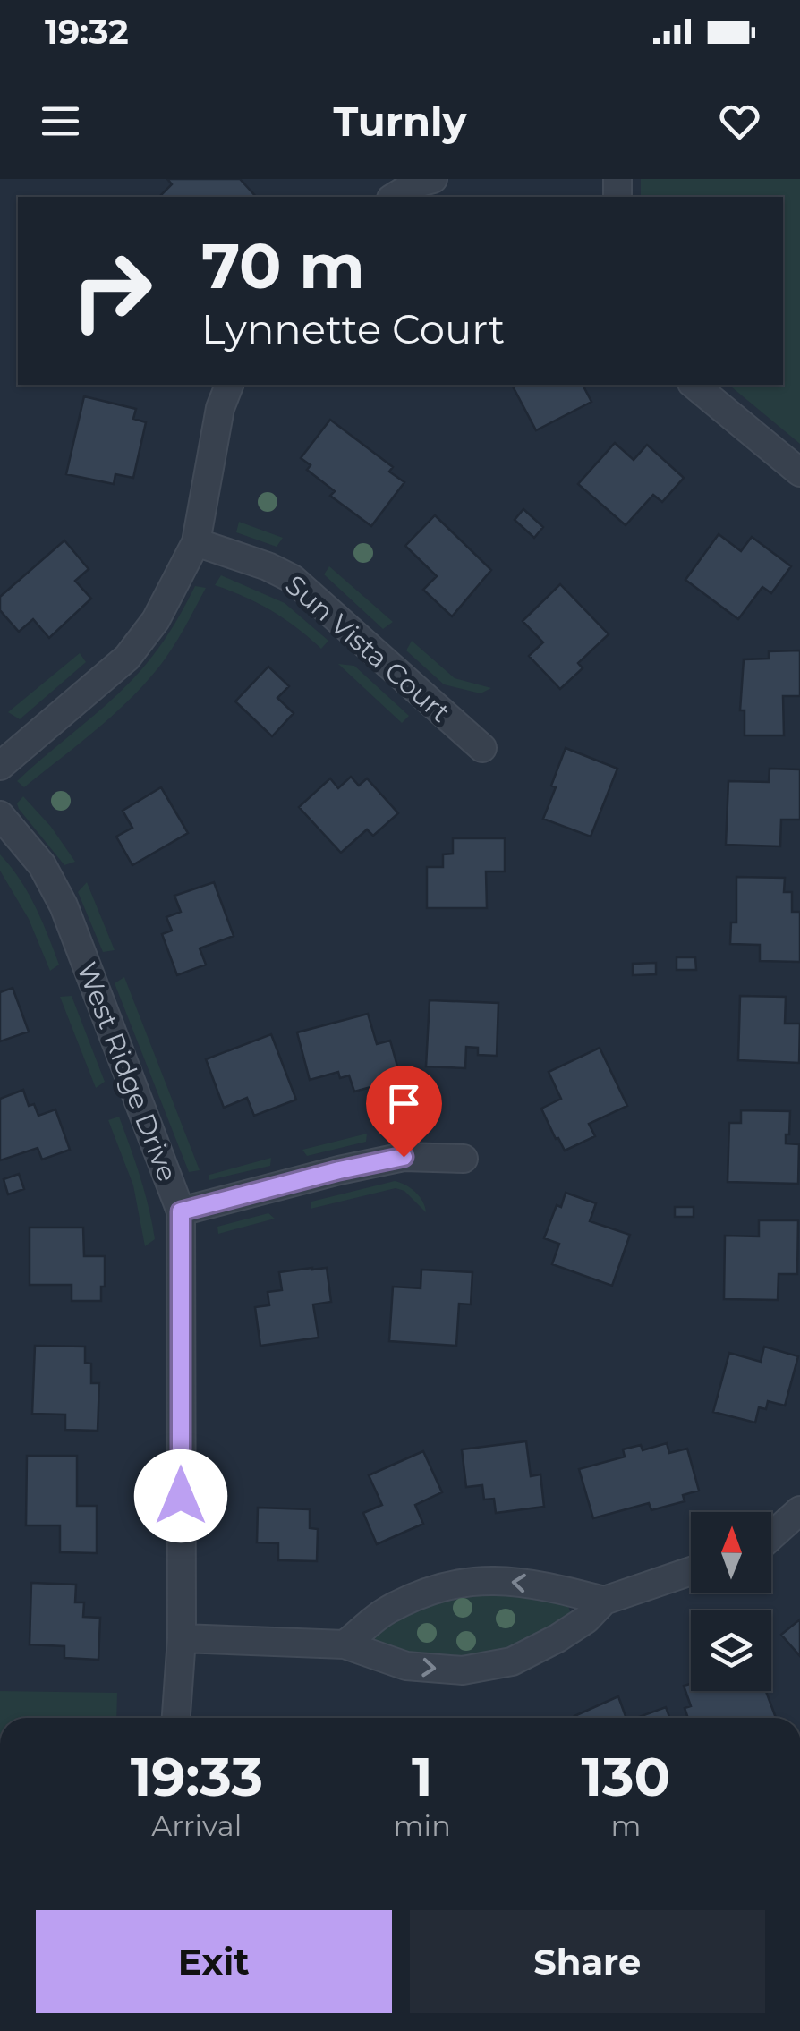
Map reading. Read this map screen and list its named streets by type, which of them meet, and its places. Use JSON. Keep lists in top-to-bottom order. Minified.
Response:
{"streets":{"street":["Sun Vista Court","West Ridge Drive"]},"north":"top","page":{"status":"19:32","header":"Turnly","turn":["70 m","Lynnette Court"],"eta":["19:33","Arrival","1","min","130","m"],"buttons":["Exit","Share"]}}
